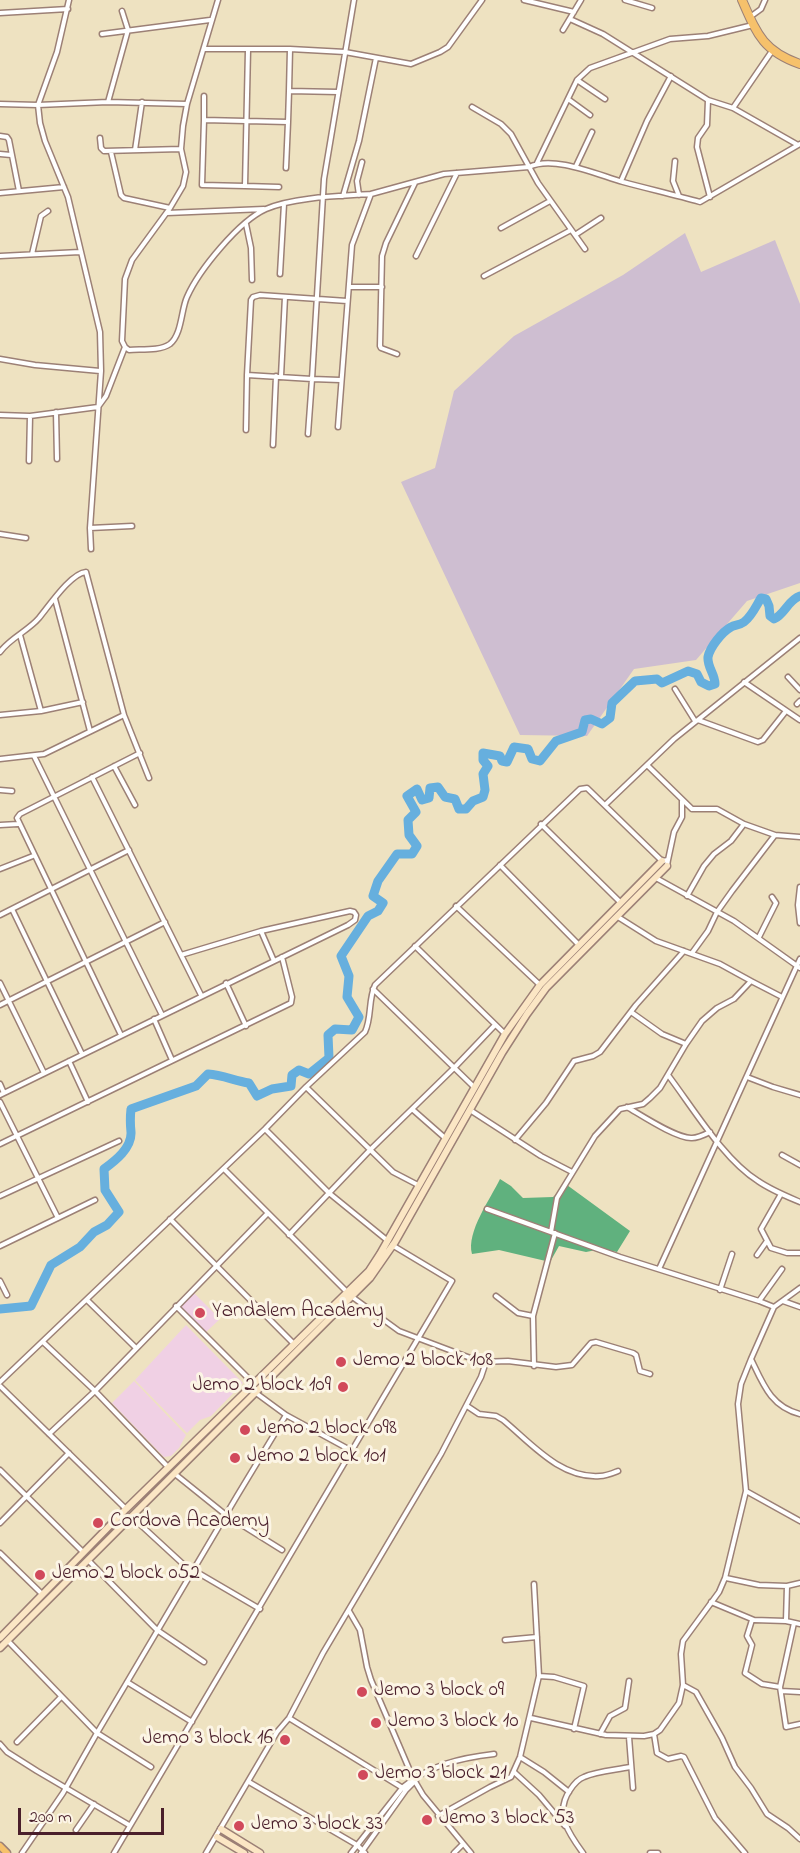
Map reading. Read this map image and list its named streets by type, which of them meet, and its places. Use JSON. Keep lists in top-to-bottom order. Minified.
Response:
{"places":["Yandalem Academy","Jemo 2 block 108","Jemo 2 block 109","Jemo 2 block 098","Jemo 2 block 101","Cordova Academy","Jemo 2 block 052","Jemo 3 block 09","Jemo 3 block 10","Jemo 3 block 16","Jemo 3 block 21","Jemo 3 block 53","Jemo 3 block 33"],"scale_bar":"200 m"}
